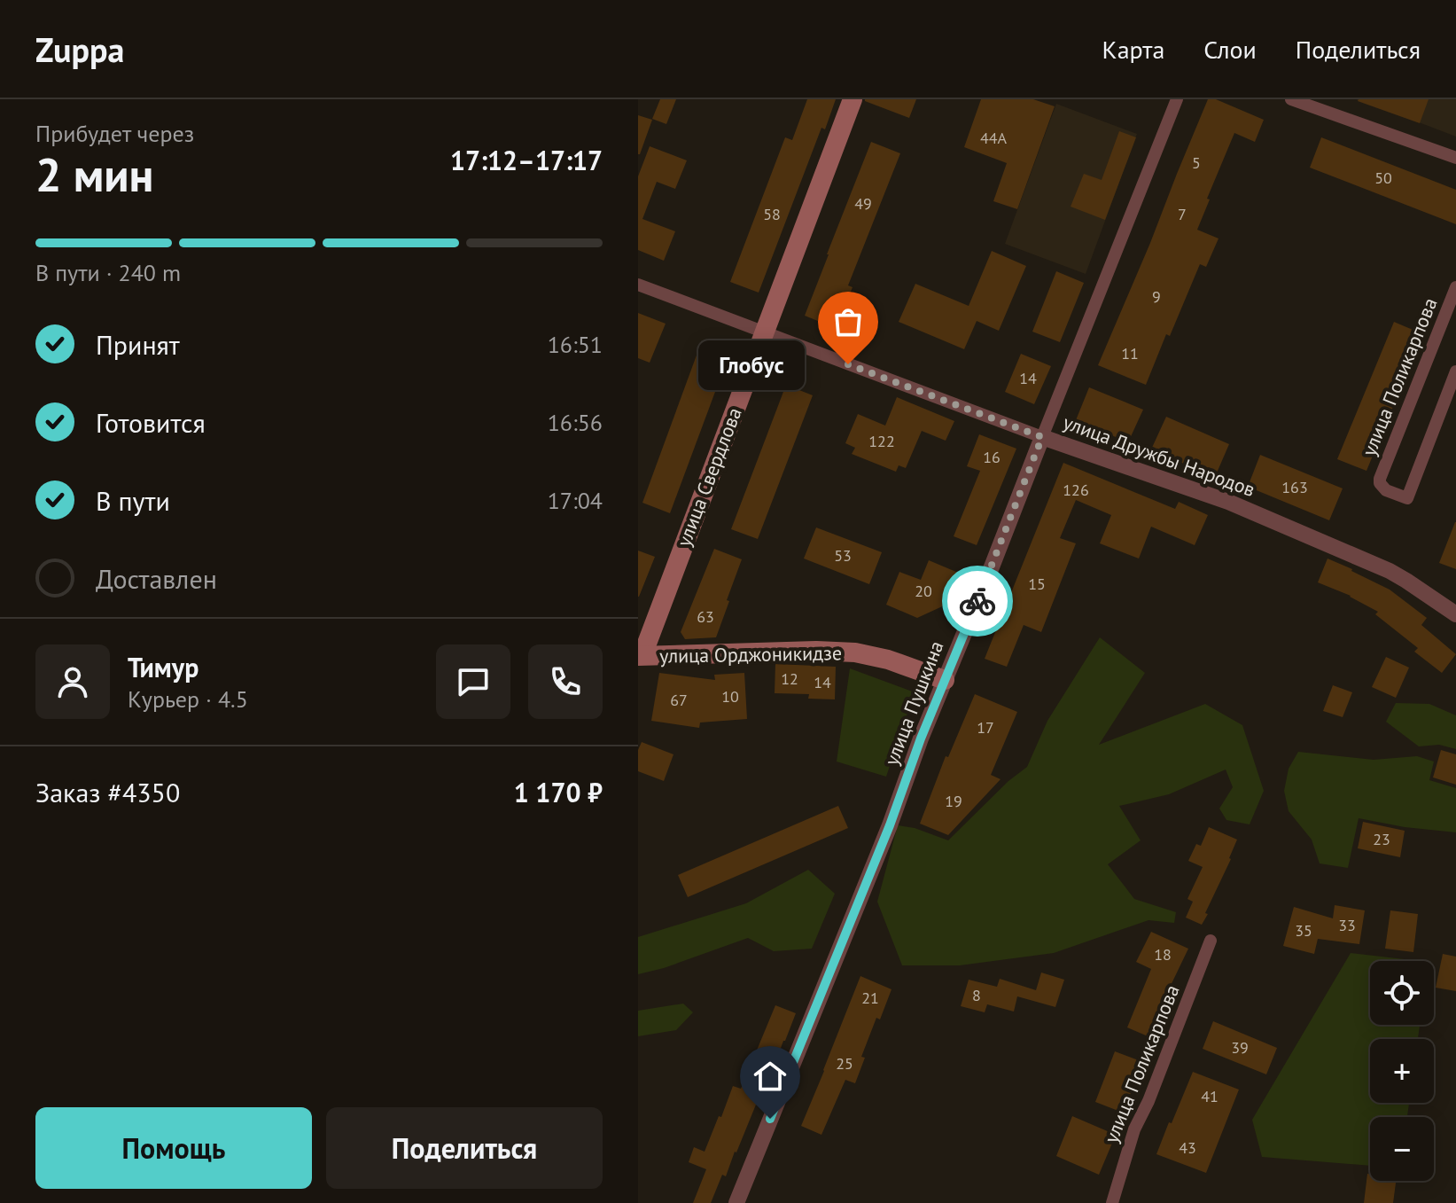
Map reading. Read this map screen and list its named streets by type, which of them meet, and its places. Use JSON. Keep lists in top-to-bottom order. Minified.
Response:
{"streets":{"main road":["улица Свердлова","улица Орджоникидзе"],"street":["улица Поликарпова","улица Дружбы Народов","улица Пушкина"]},"crossings":[["улица Дружбы Народов","улица Свердлова"],["улица Дружбы Народов","улица Пушкина"],["улица Свердлова","улица Орджоникидзе"],["улица Орджоникидзе","улица Пушкина"]],"places":["Глобус"],"house_numbers":["44А","5","50","49","58","7","9","11","14","122","16","163","126","53","15","20","63","12","14","10","67","17","19","23","33","35","18","8","21","39","25","41","43"],"page":{"header":"Zuppa","nav":["Карта","Слои","Поделиться"],"heading":["2 мин","Прибудет через","17:12–17:17"],"panel":["Тимур","Курьер · 4.5","Заказ #4350","1 170 ₽"],"bar":"В пути · 240 m","list":[["Принят","16:51"],["Готовится","16:56"],["В пути","17:04"],"Доставлен"],"bubble":"Глобус","map_buttons":["+","−"],"buttons":["Помощь","Поделиться"]}}
